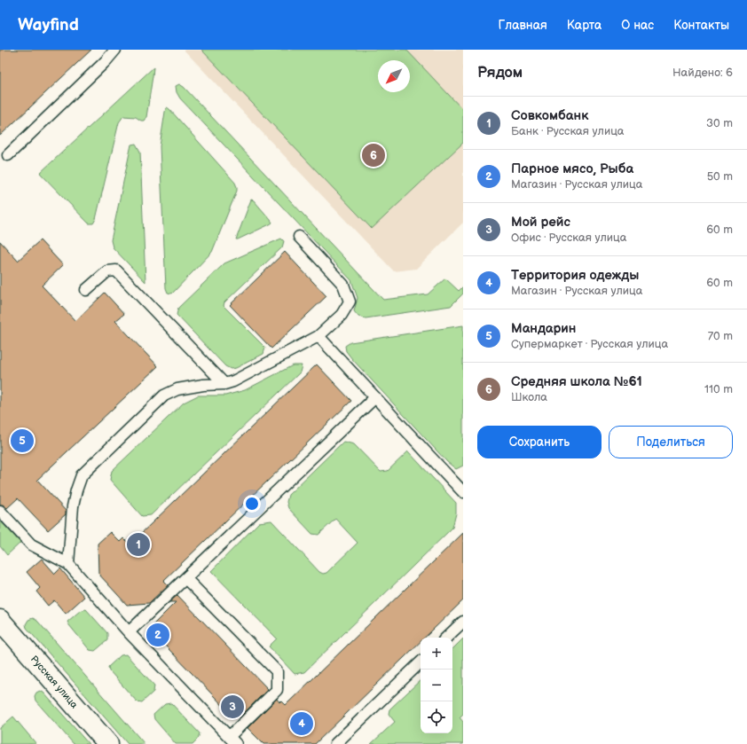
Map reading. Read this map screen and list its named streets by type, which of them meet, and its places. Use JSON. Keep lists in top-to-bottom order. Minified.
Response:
{"streets":{"main road":["Русская улица"]},"north":"bottom left","page":{"header":"Wayfind","nav":["Главная","Карта","О нас","Контакты"],"heading":["Рядом","Найдено: 6"],"list":[{"mark":"1","name":"Совкомбанк","note":"Банк · Русская улица","value":"30 m"},{"mark":"2","name":"Парное мясо, Рыба","note":"Магазин · Русская улица","value":"50 m"},{"mark":"3","name":"Мой рейс","note":"Офис · Русская улица","value":"60 m"},{"mark":"4","name":"Территория одежды","note":"Магазин · Русская улица","value":"60 m"},{"mark":"5","name":"Мандарин","note":"Супермаркет · Русская улица","value":"70 m"},{"mark":"6","name":"Средняя школа №61","note":"Школа","value":"110 m"}],"pins":["6","5","1","2","3","4"],"buttons":["Сохранить","Поделиться"],"map_buttons":["+","−"]}}
